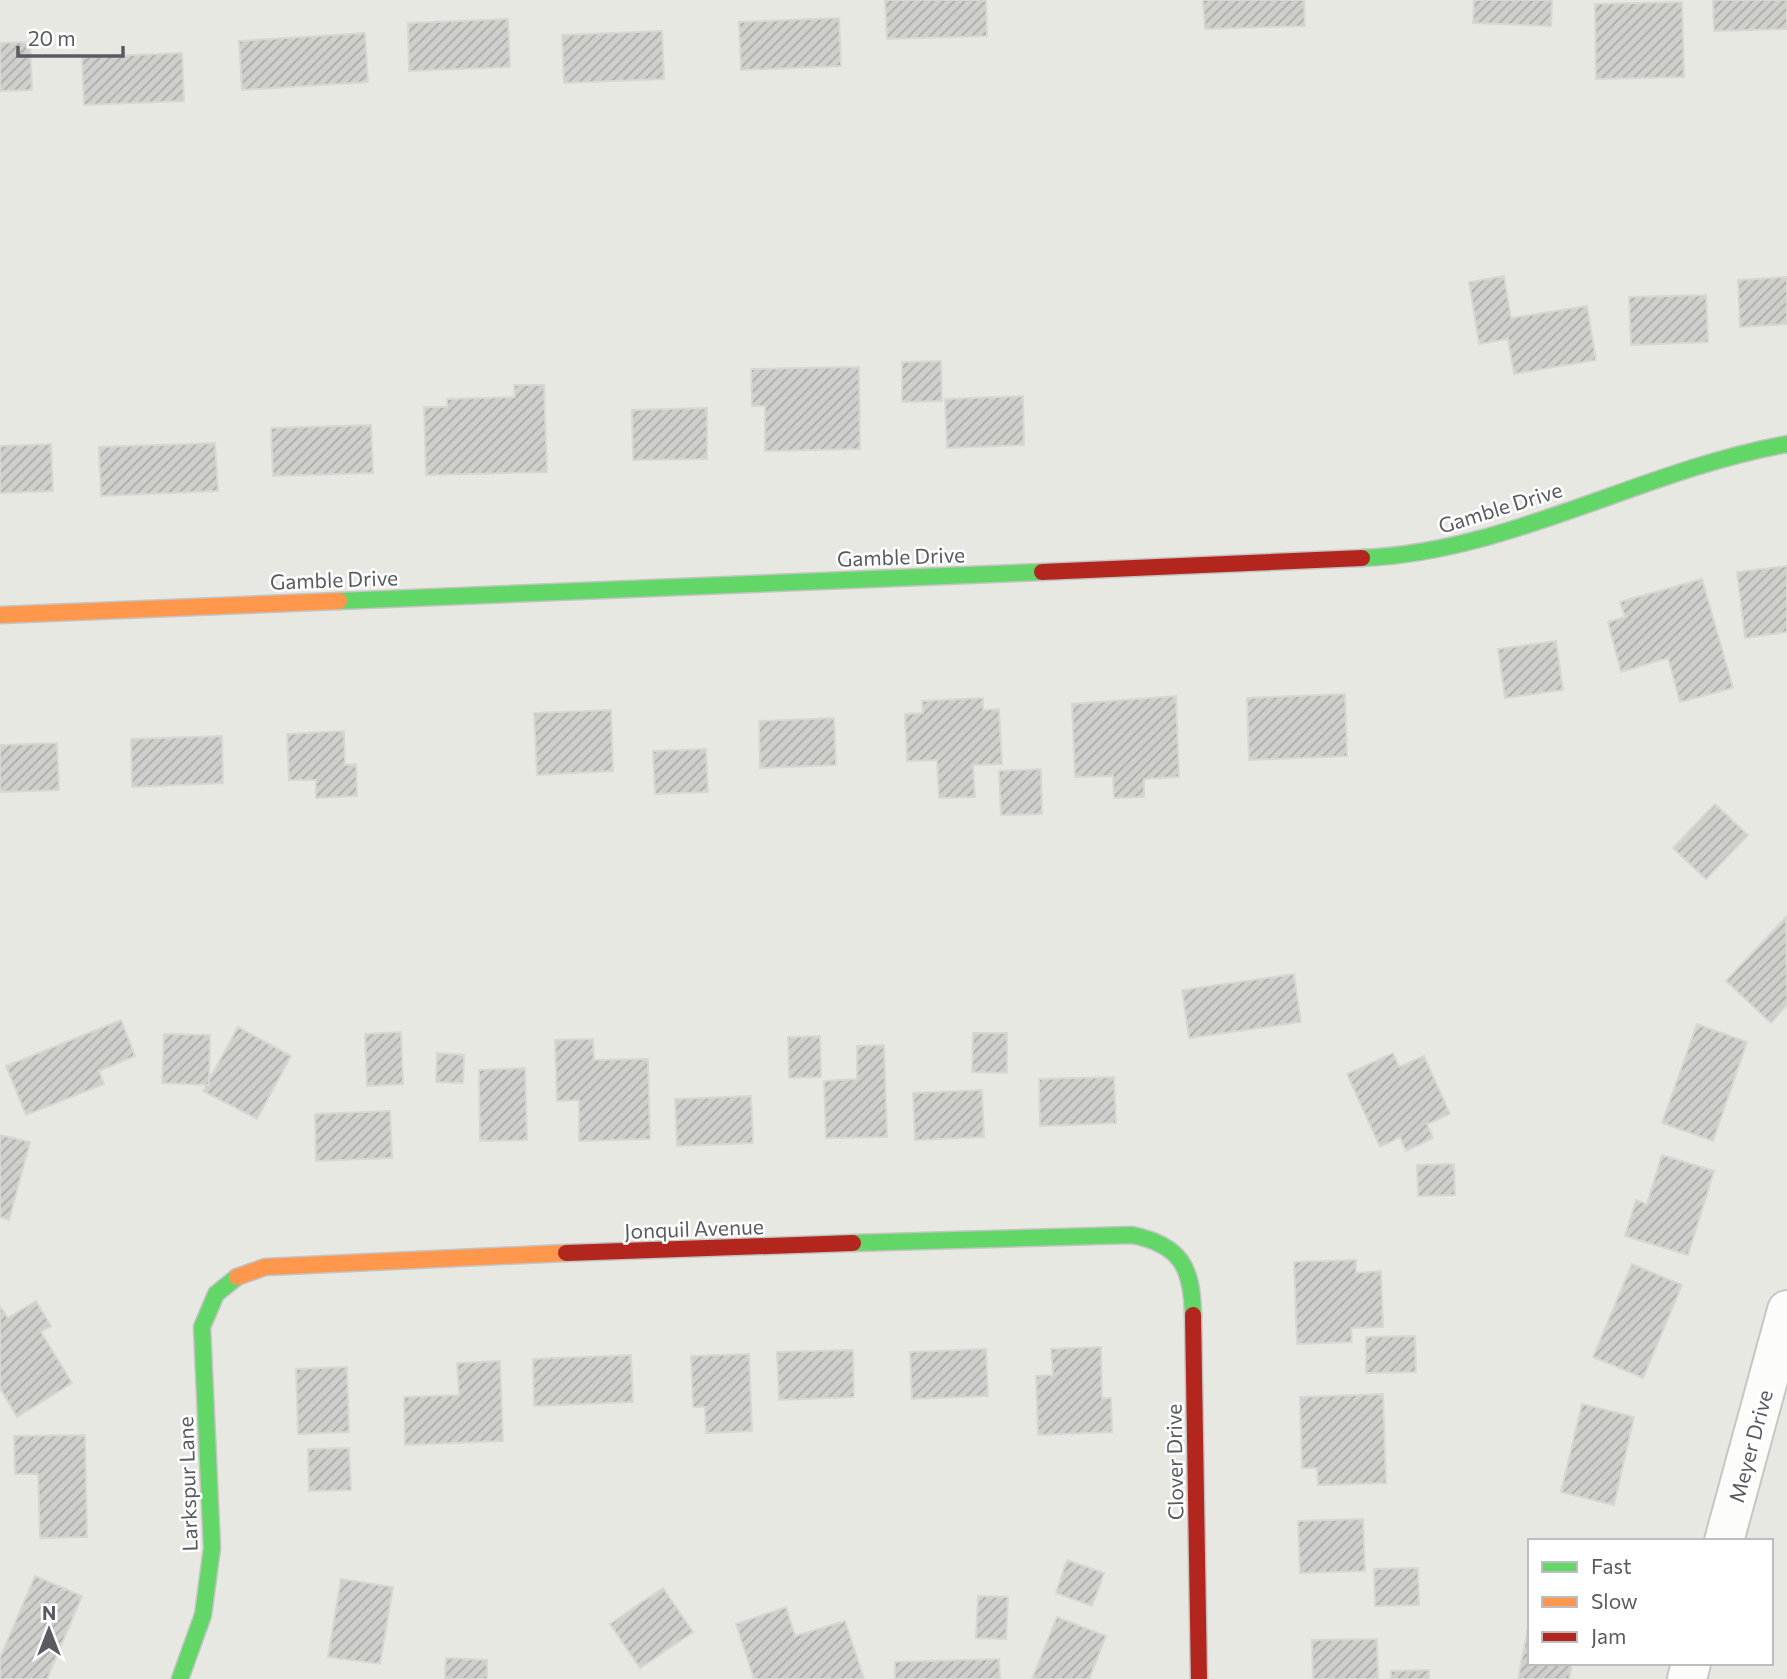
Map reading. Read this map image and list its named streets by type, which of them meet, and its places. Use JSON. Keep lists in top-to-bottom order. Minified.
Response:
{"streets":{"street":["Gamble Drive","Jonquil Avenue","Meyer Drive","Clover Drive","Larkspur Lane"]},"crossings":[["Jonquil Avenue","Clover Drive"],["Jonquil Avenue","Larkspur Lane"]],"legend":["Fast","Slow","Jam"],"scale_bar":"20 m","north":"top"}
